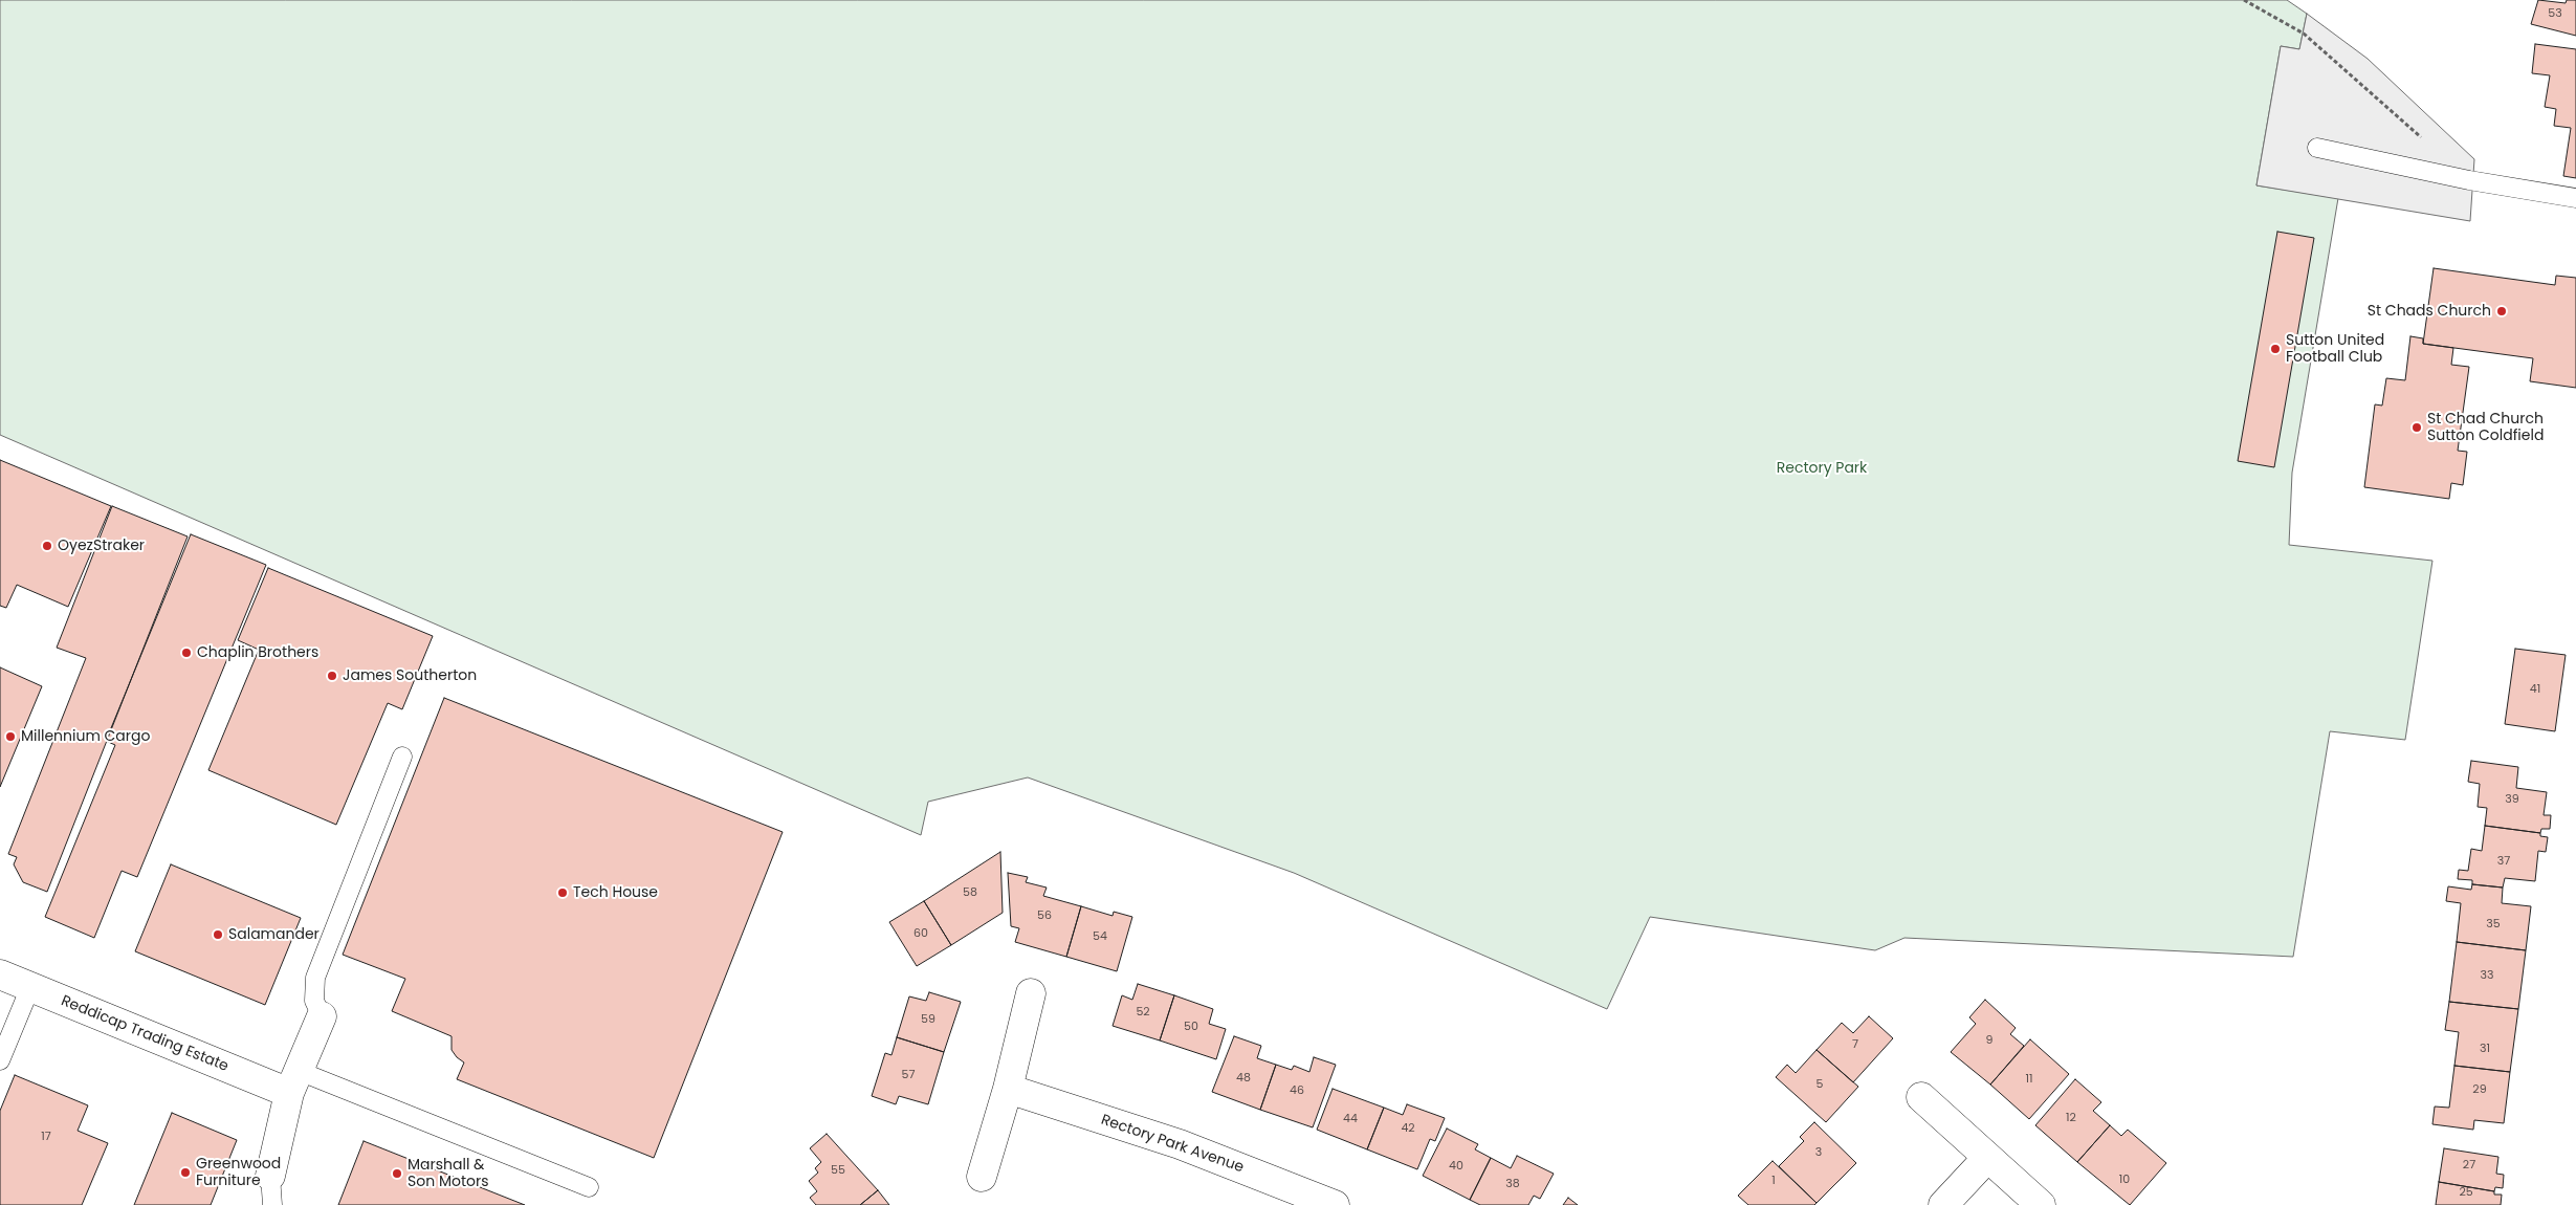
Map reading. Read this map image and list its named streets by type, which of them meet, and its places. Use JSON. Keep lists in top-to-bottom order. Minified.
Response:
{"streets":{"street":["Reddicap Trading Estate","Rectory Park Avenue"]},"parks":["Rectory Park"],"places":["St Chads Church","Sutton United Football Club","St Chad Church Sutton Coldfield","OyezStraker","Chaplin Brothers","James Southerton","Millennium Cargo","Tech House","Salamander","Greenwood Furniture","Marshall & Son Motors"],"house_numbers":["53","41","39","37","58","56","35","60","54","33","52","59","50","9","7","31","57","48","11","5","29","46","12","44","42","17","3","27","40","55","10","1","38","25"]}
